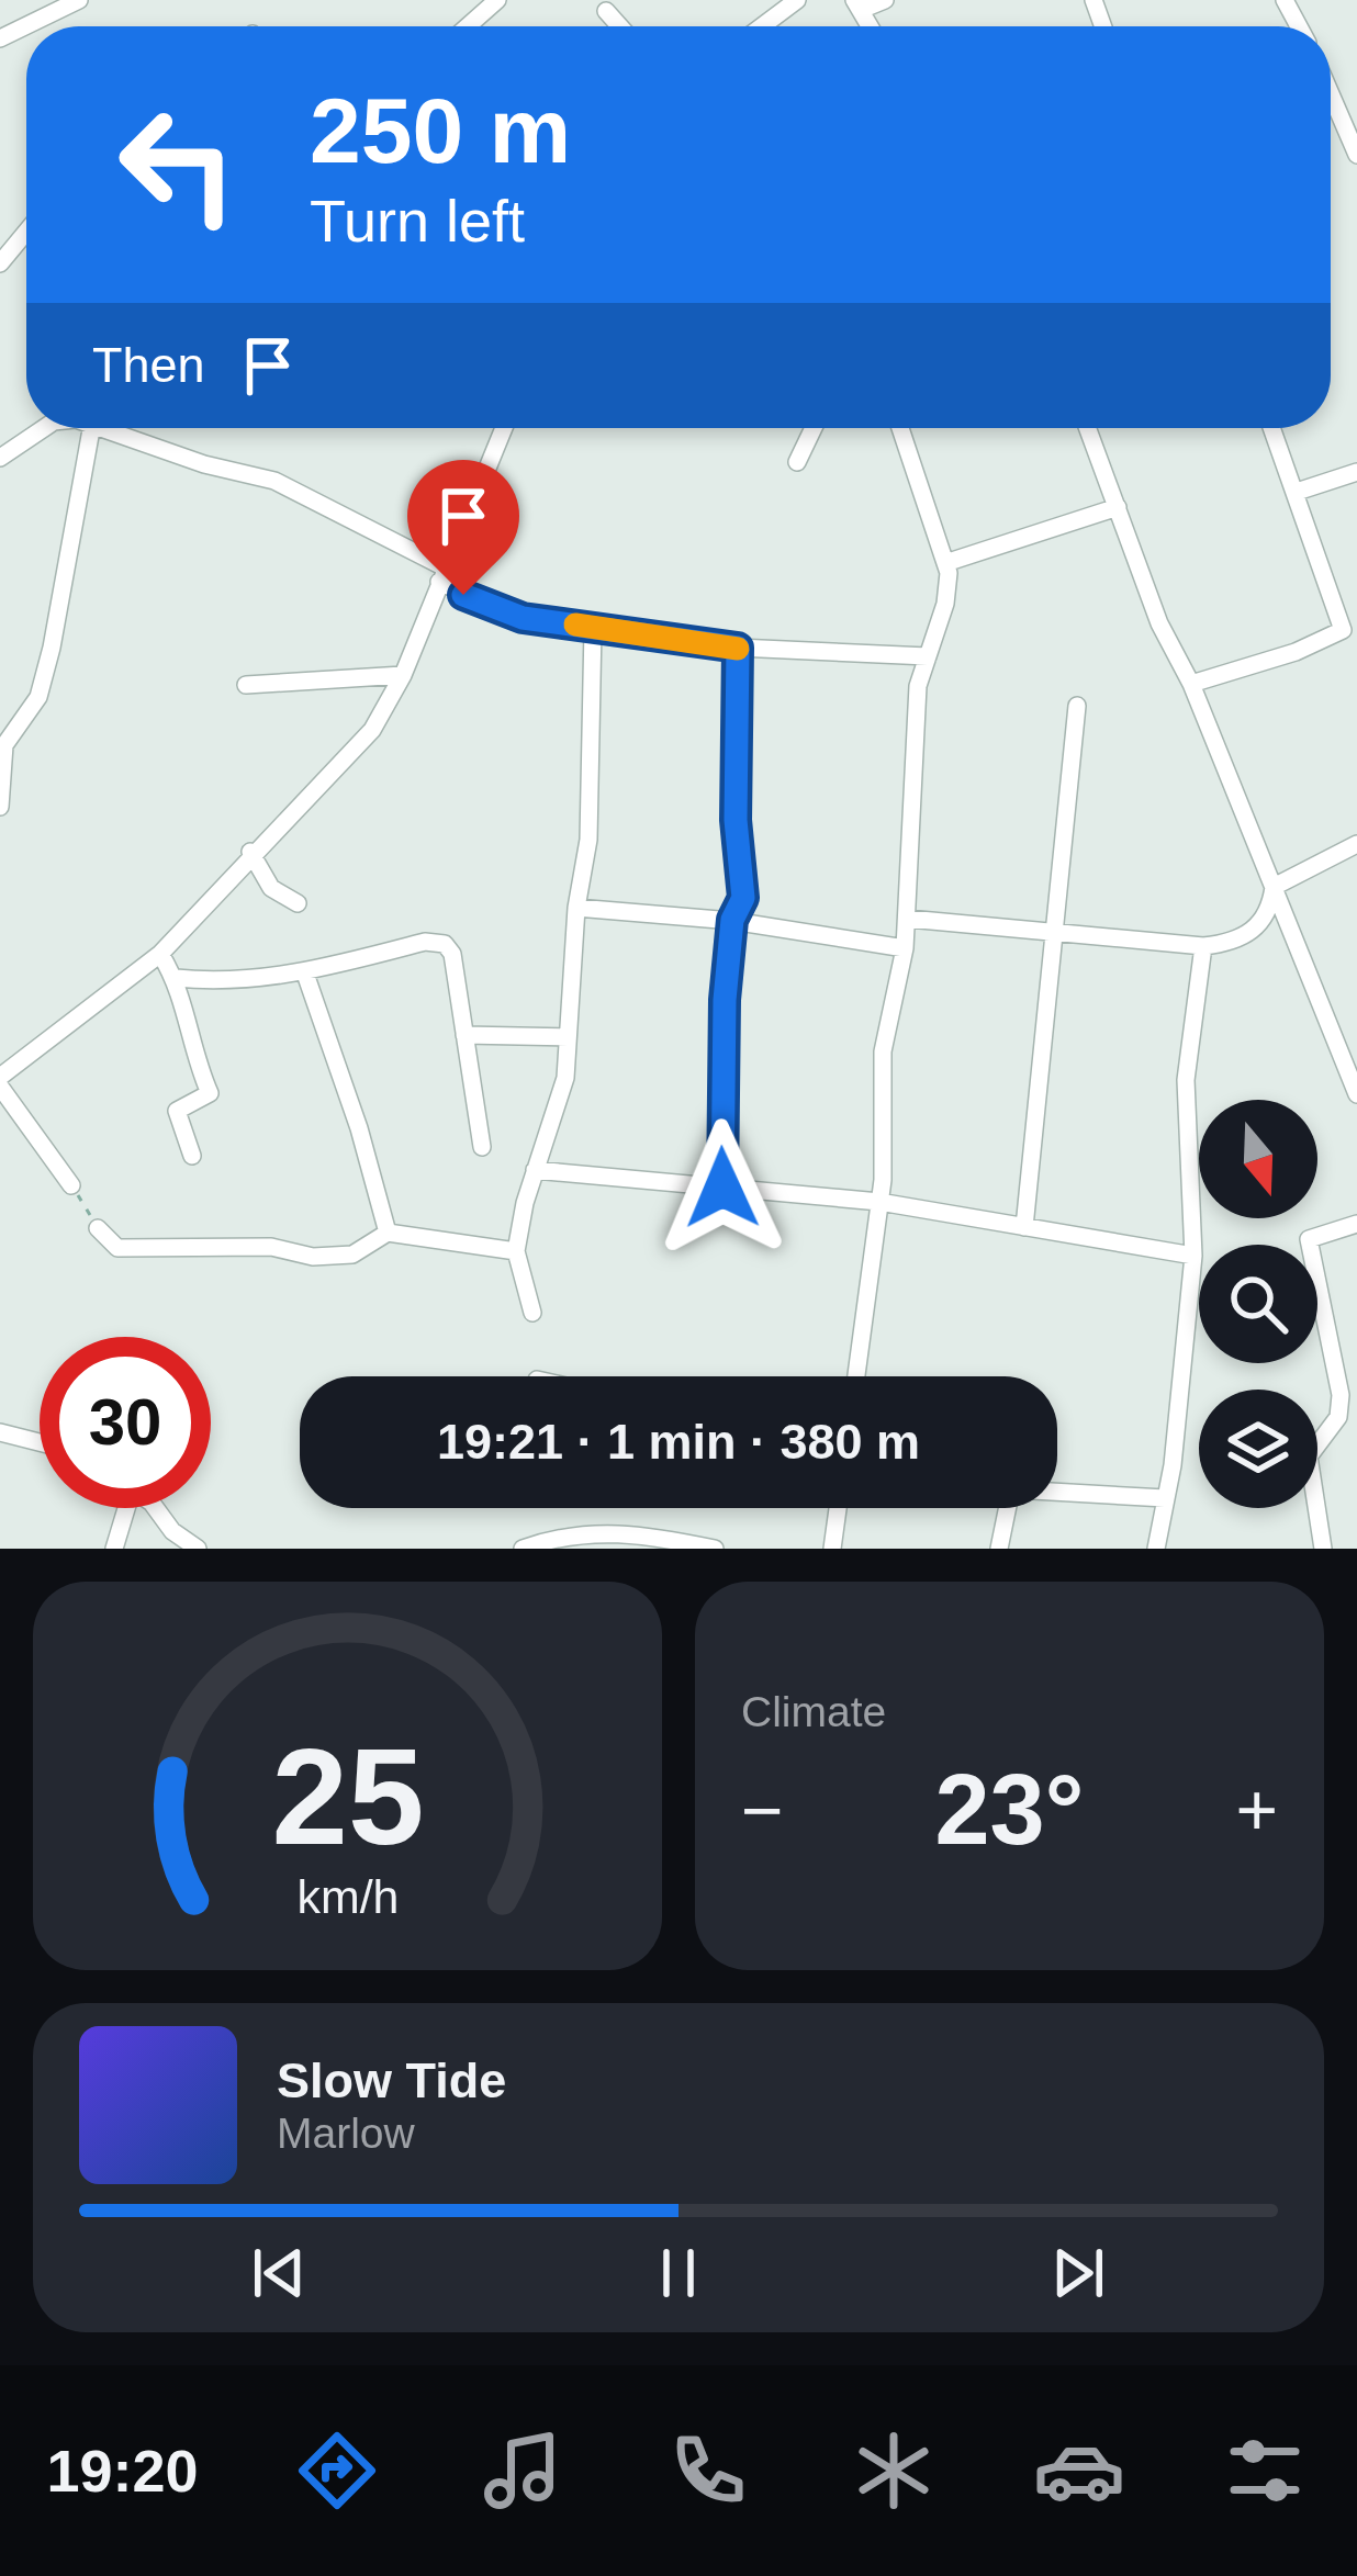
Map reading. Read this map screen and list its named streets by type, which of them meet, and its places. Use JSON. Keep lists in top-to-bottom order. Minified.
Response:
{"north":"bottom","page":{"turn":["250 m","Turn left"],"then":"Then","limit":"30","trip":"19:21 · 1 min · 380 m","tile":"Climate","heat":["−","23°","+"],"song":["Slow Tide","Marlow"],"tabs":"19:20","gauge":["25","km/h"]}}
